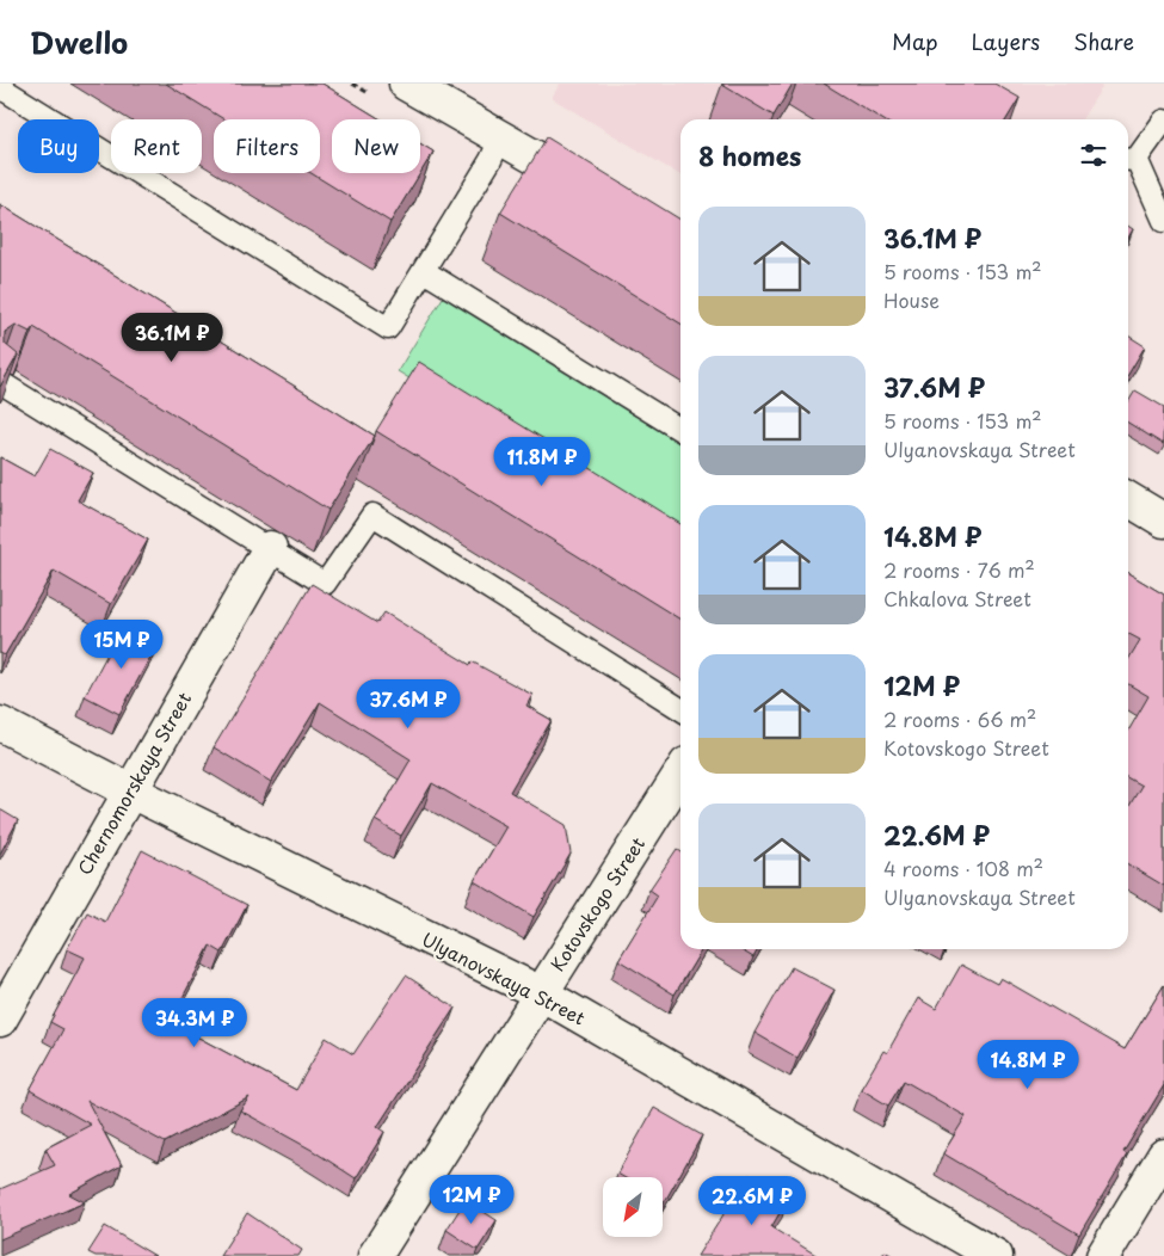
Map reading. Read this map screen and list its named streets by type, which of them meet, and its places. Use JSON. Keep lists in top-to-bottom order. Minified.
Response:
{"streets":{"street":["Chernomorskaya Street","Kotovskogo Street","Ulyanovskaya Street"]},"crossings":[["Chernomorskaya Street","Ulyanovskaya Street"],["Kotovskogo Street","Ulyanovskaya Street"]],"north":"bottom left","page":{"header":"Dwello","nav":["Map","Layers","Share"],"chip":["Buy","Rent","Filters","New"],"heading":"8 homes","list":[{"name":"36.1M ₽","note":"5 rooms · 153 m² · House"},{"name":"37.6M ₽","note":"5 rooms · 153 m² · Ulyanovskaya Street"},{"name":"14.8M ₽","note":"2 rooms · 76 m² · Chkalova Street"},{"name":"12M ₽","note":"2 rooms · 66 m² · Kotovskogo Street"},{"name":"22.6M ₽","note":"4 rooms · 108 m² · Ulyanovskaya Street"}],"price":["36.1M ₽","11.8M ₽","15M ₽","37.6M ₽","34.3M ₽","14.8M ₽","12M ₽","22.6M ₽"]}}
